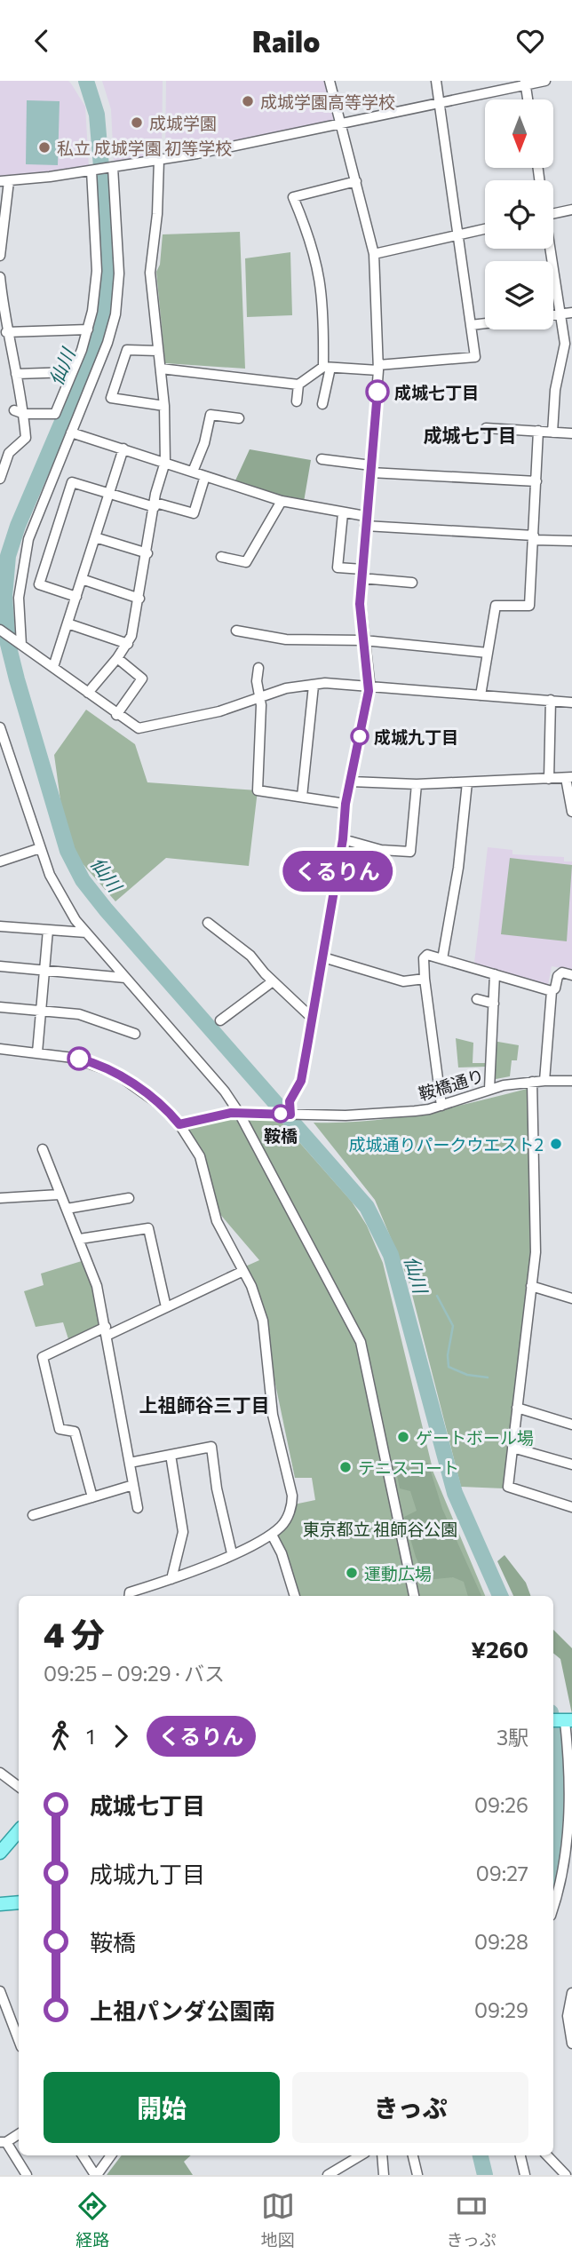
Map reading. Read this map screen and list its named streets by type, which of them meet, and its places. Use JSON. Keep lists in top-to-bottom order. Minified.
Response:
{"streets":{"street":["鞍橋通り"]},"districts":["成城七丁目","上祖師谷三丁目"],"water":["仙川"],"parks":["東京都立 祖師谷公園"],"places":["成城学園高等学校","成城学園","私立 成城学園 初等学校","成城七丁目","成城九丁目","鞍橋","成城通りパークウエスト2","ゲートボール場","テニスコート","運動広場"],"lines":["bus line くるりん"],"north":"bottom","page":{"header":"Railo","on_map":"くるりん","heading":["4 分","09:25 – 09:29 · バス","¥260"],"legs":["1","くるりん","3駅"],"list":[{"name":"成城七丁目","value":"09:26"},{"name":"成城九丁目","value":"09:27"},{"name":"鞍橋","value":"09:28"},{"name":"上祖パンダ公園南","value":"09:29"}],"buttons":["開始","きっぷ"],"tabs":["経路","地図","きっぷ"]}}
